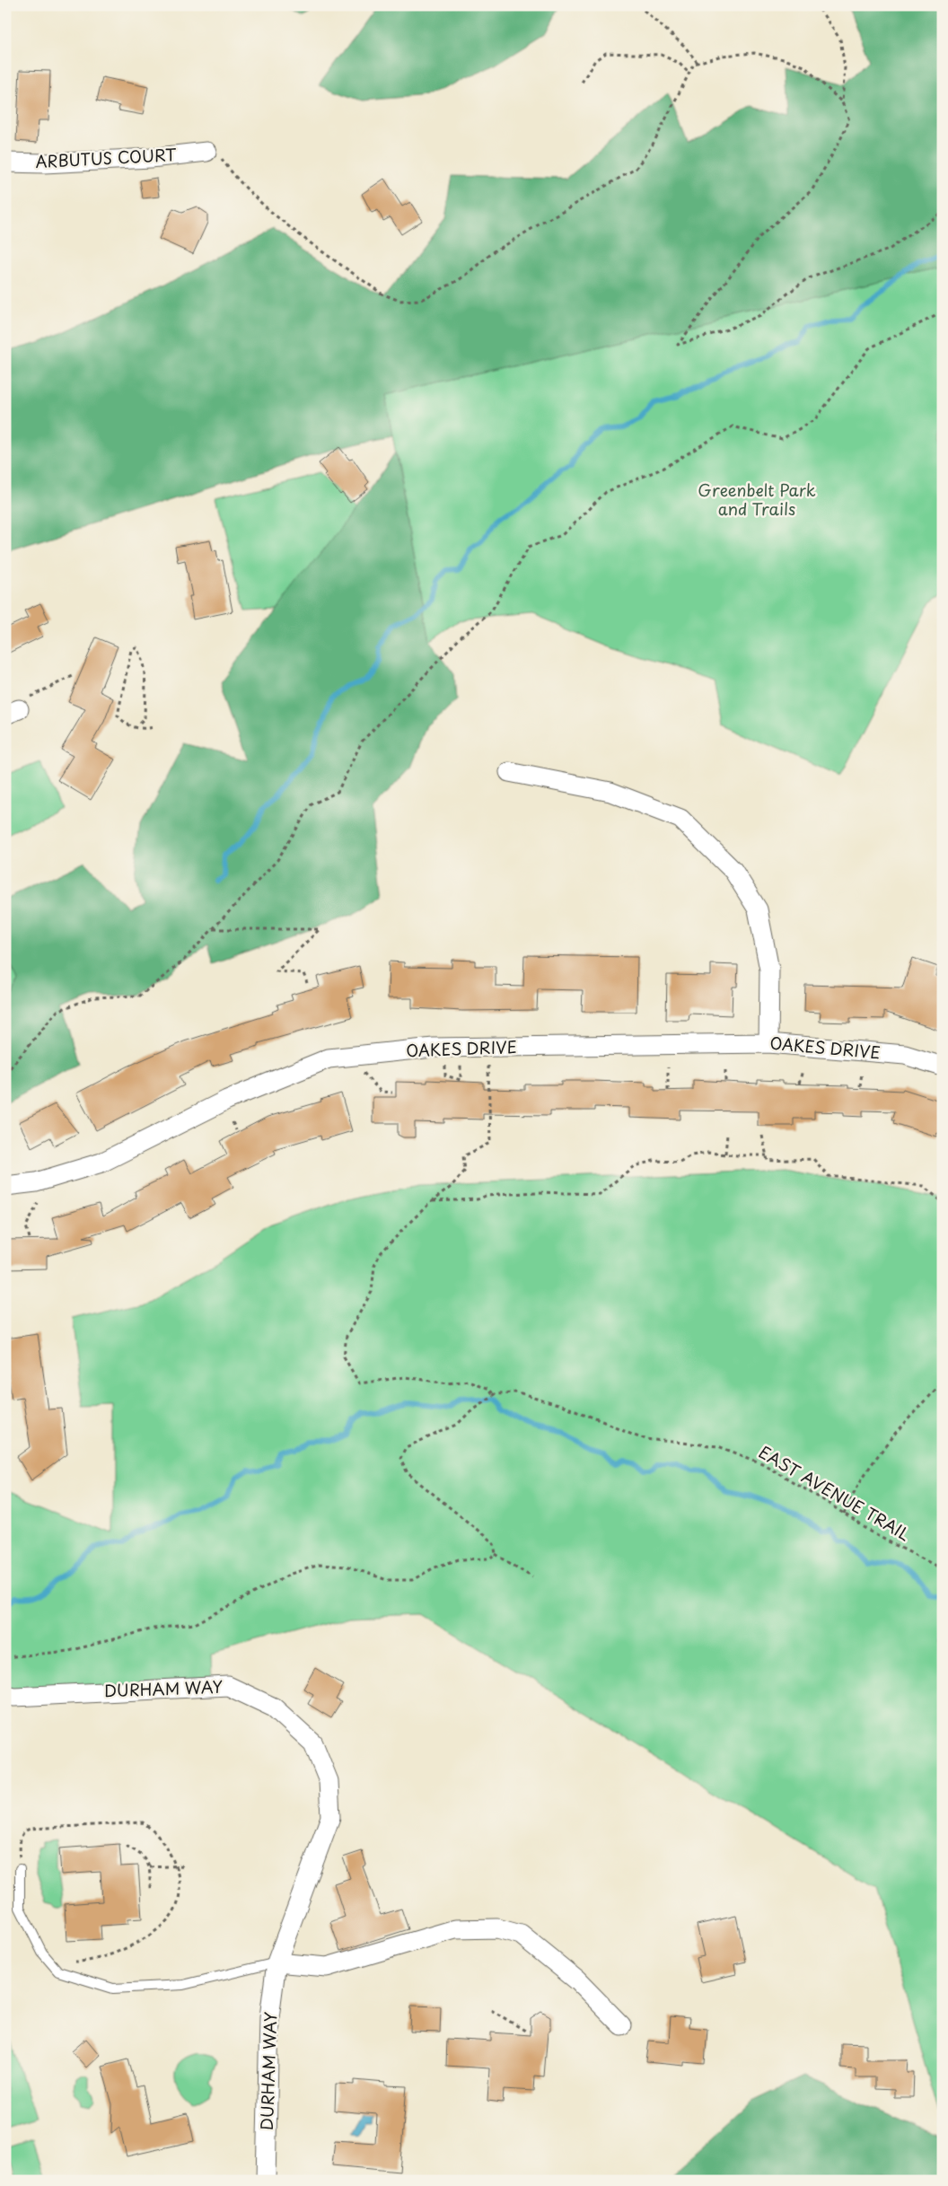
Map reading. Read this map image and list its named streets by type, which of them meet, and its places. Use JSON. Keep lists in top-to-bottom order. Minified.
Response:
{"streets":{"street":["ARBUTUS COURT","OAKES DRIVE","DURHAM WAY"],"path":["EAST AVENUE TRAIL"]},"parks":["Greenbelt Park and Trails"]}
